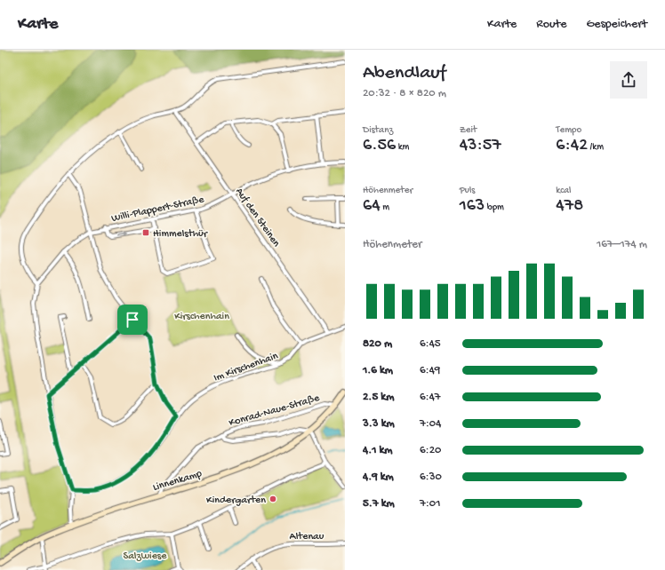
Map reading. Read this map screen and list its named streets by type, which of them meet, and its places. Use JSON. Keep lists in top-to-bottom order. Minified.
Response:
{"streets":{"main road":["Linnenkamp"],"street":["Willi-Plappert-Straße","Auf den Steinen","Im Kirschenhain","Konrad-Naue-Straße","Altenau"]},"crossings":[["Willi-Plappert-Straße","Auf den Steinen"],["Konrad-Naue-Straße","Linnenkamp"]],"parks":["Kirschenhain","Salzwiese"],"places":{"transit":["Himmelsthür"],"other":["Kindergarten"]},"page":{"header":"Karte","nav":["Karte","Route","Gespeichert"],"heading":["Abendlauf","20:32 · 8 × 820 m"],"stats":[["Distanz","6.56 km"],["Zeit","43:57"],["Tempo","6:42 /km"],["Höhenmeter","64 m"],["Puls","163 bpm"],["kcal","478"]],"chart":["Höhenmeter","167–174 m"],"list":[{"name":"820 m","note":"6:45"},{"name":"1.6 km","note":"6:49"},{"name":"2.5 km","note":"6:47"},{"name":"3.3 km","note":"7:04"},{"name":"4.1 km","note":"6:20"},{"name":"4.9 km","note":"6:30"},{"name":"5.7 km","note":"7:01"}]}}
